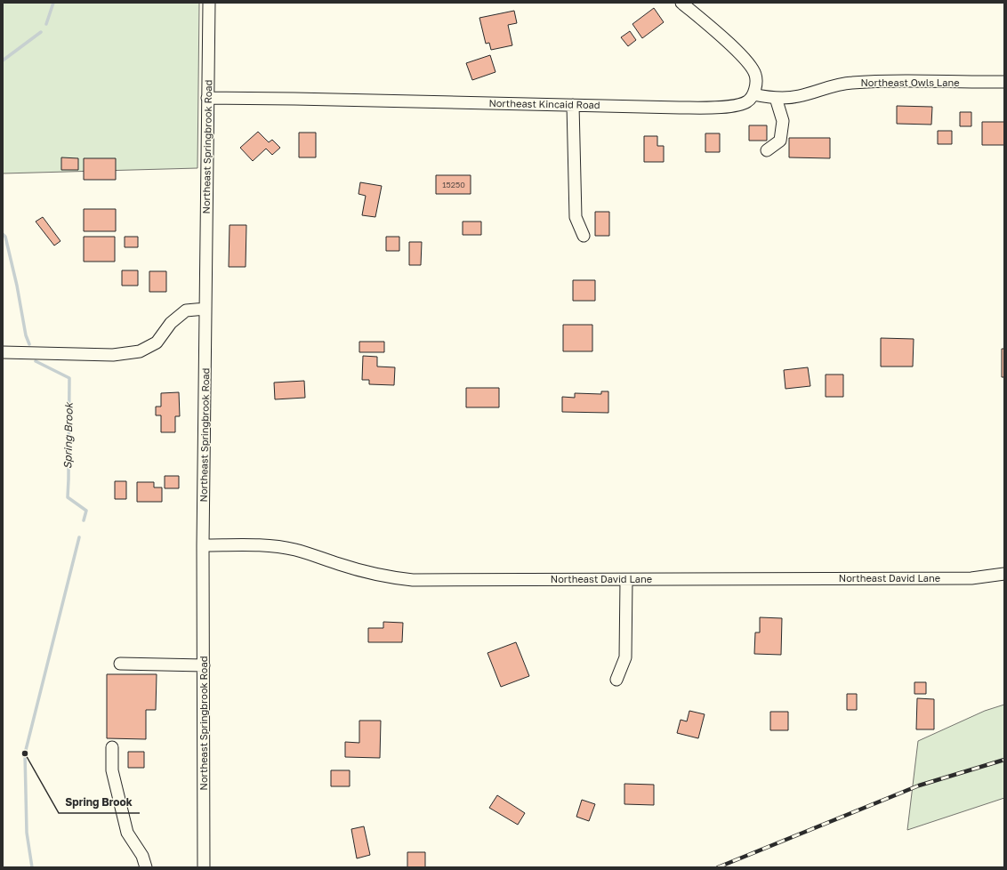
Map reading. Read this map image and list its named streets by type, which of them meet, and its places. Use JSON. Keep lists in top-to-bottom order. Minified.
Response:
{"streets":{"street":["Northeast Owls Lane","Northeast Kincaid Road","Northeast Springbrook Road","Northeast David Lane"]},"crossings":[["Northeast Owls Lane","Northeast Kincaid Road"],["Northeast Kincaid Road","Northeast Springbrook Road"],["Northeast Springbrook Road","Northeast David Lane"]],"water":["Spring Brook"],"places":["Spring Brook"],"house_numbers":["15250"]}
